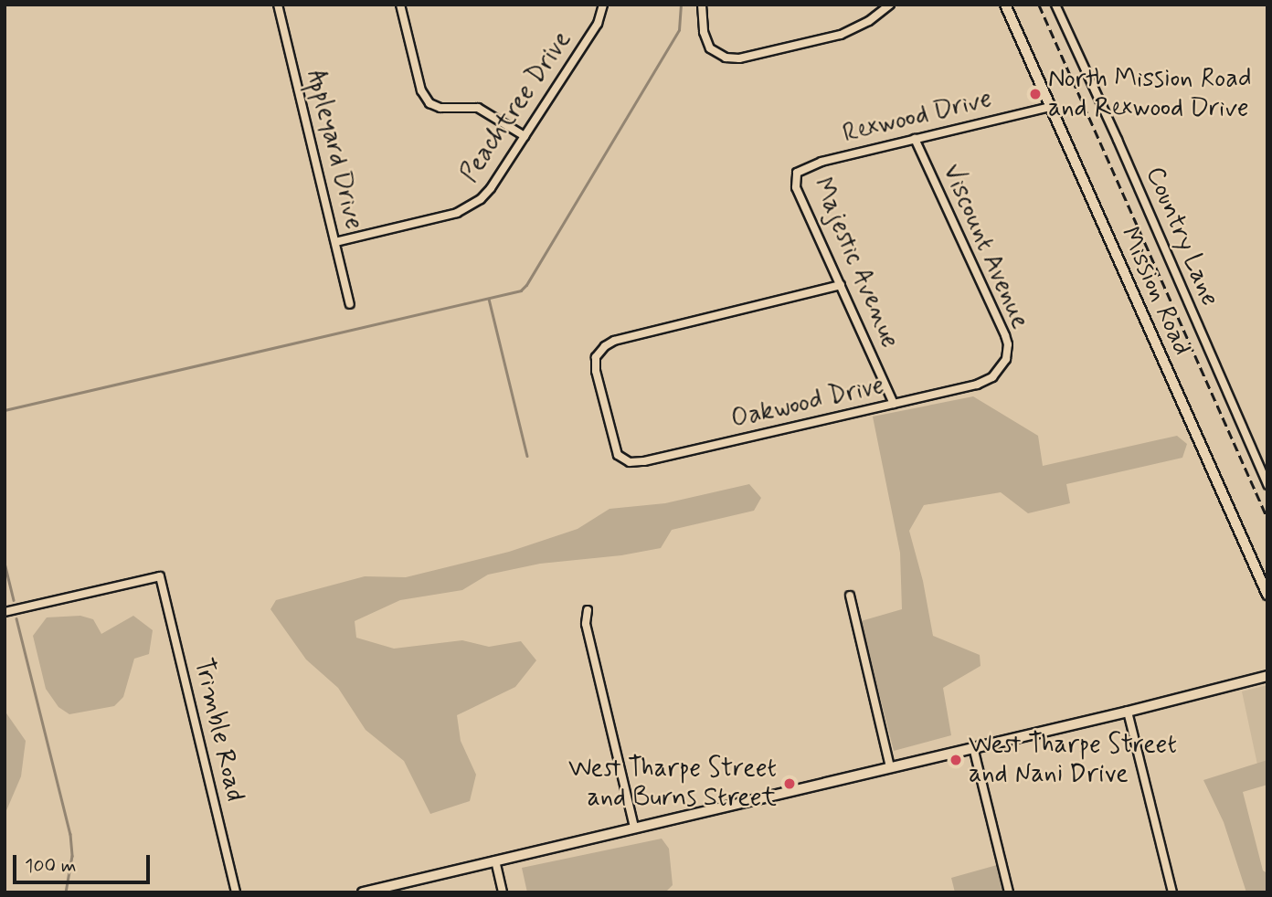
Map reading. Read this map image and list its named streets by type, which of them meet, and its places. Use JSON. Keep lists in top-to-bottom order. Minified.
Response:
{"streets":{"main road":["Mission Road"],"street":["Peachtree Drive","Rexwood Drive","Appleyard Drive","Country Lane","Viscount Avenue","Majestic Avenue","Oakwood Drive","Trimble Road"]},"crossings":[["Peachtree Drive","Appleyard Drive"],["Rexwood Drive","Viscount Avenue"],["Rexwood Drive","Majestic Avenue"],["Rexwood Drive","Mission Road"],["Viscount Avenue","Oakwood Drive"],["Majestic Avenue","Oakwood Drive"]],"places":["North Mission Road and Rexwood Drive","West Tharpe Street and Nani Drive","West Tharpe Street and Burns Street"],"scale_bar":"100 m"}
